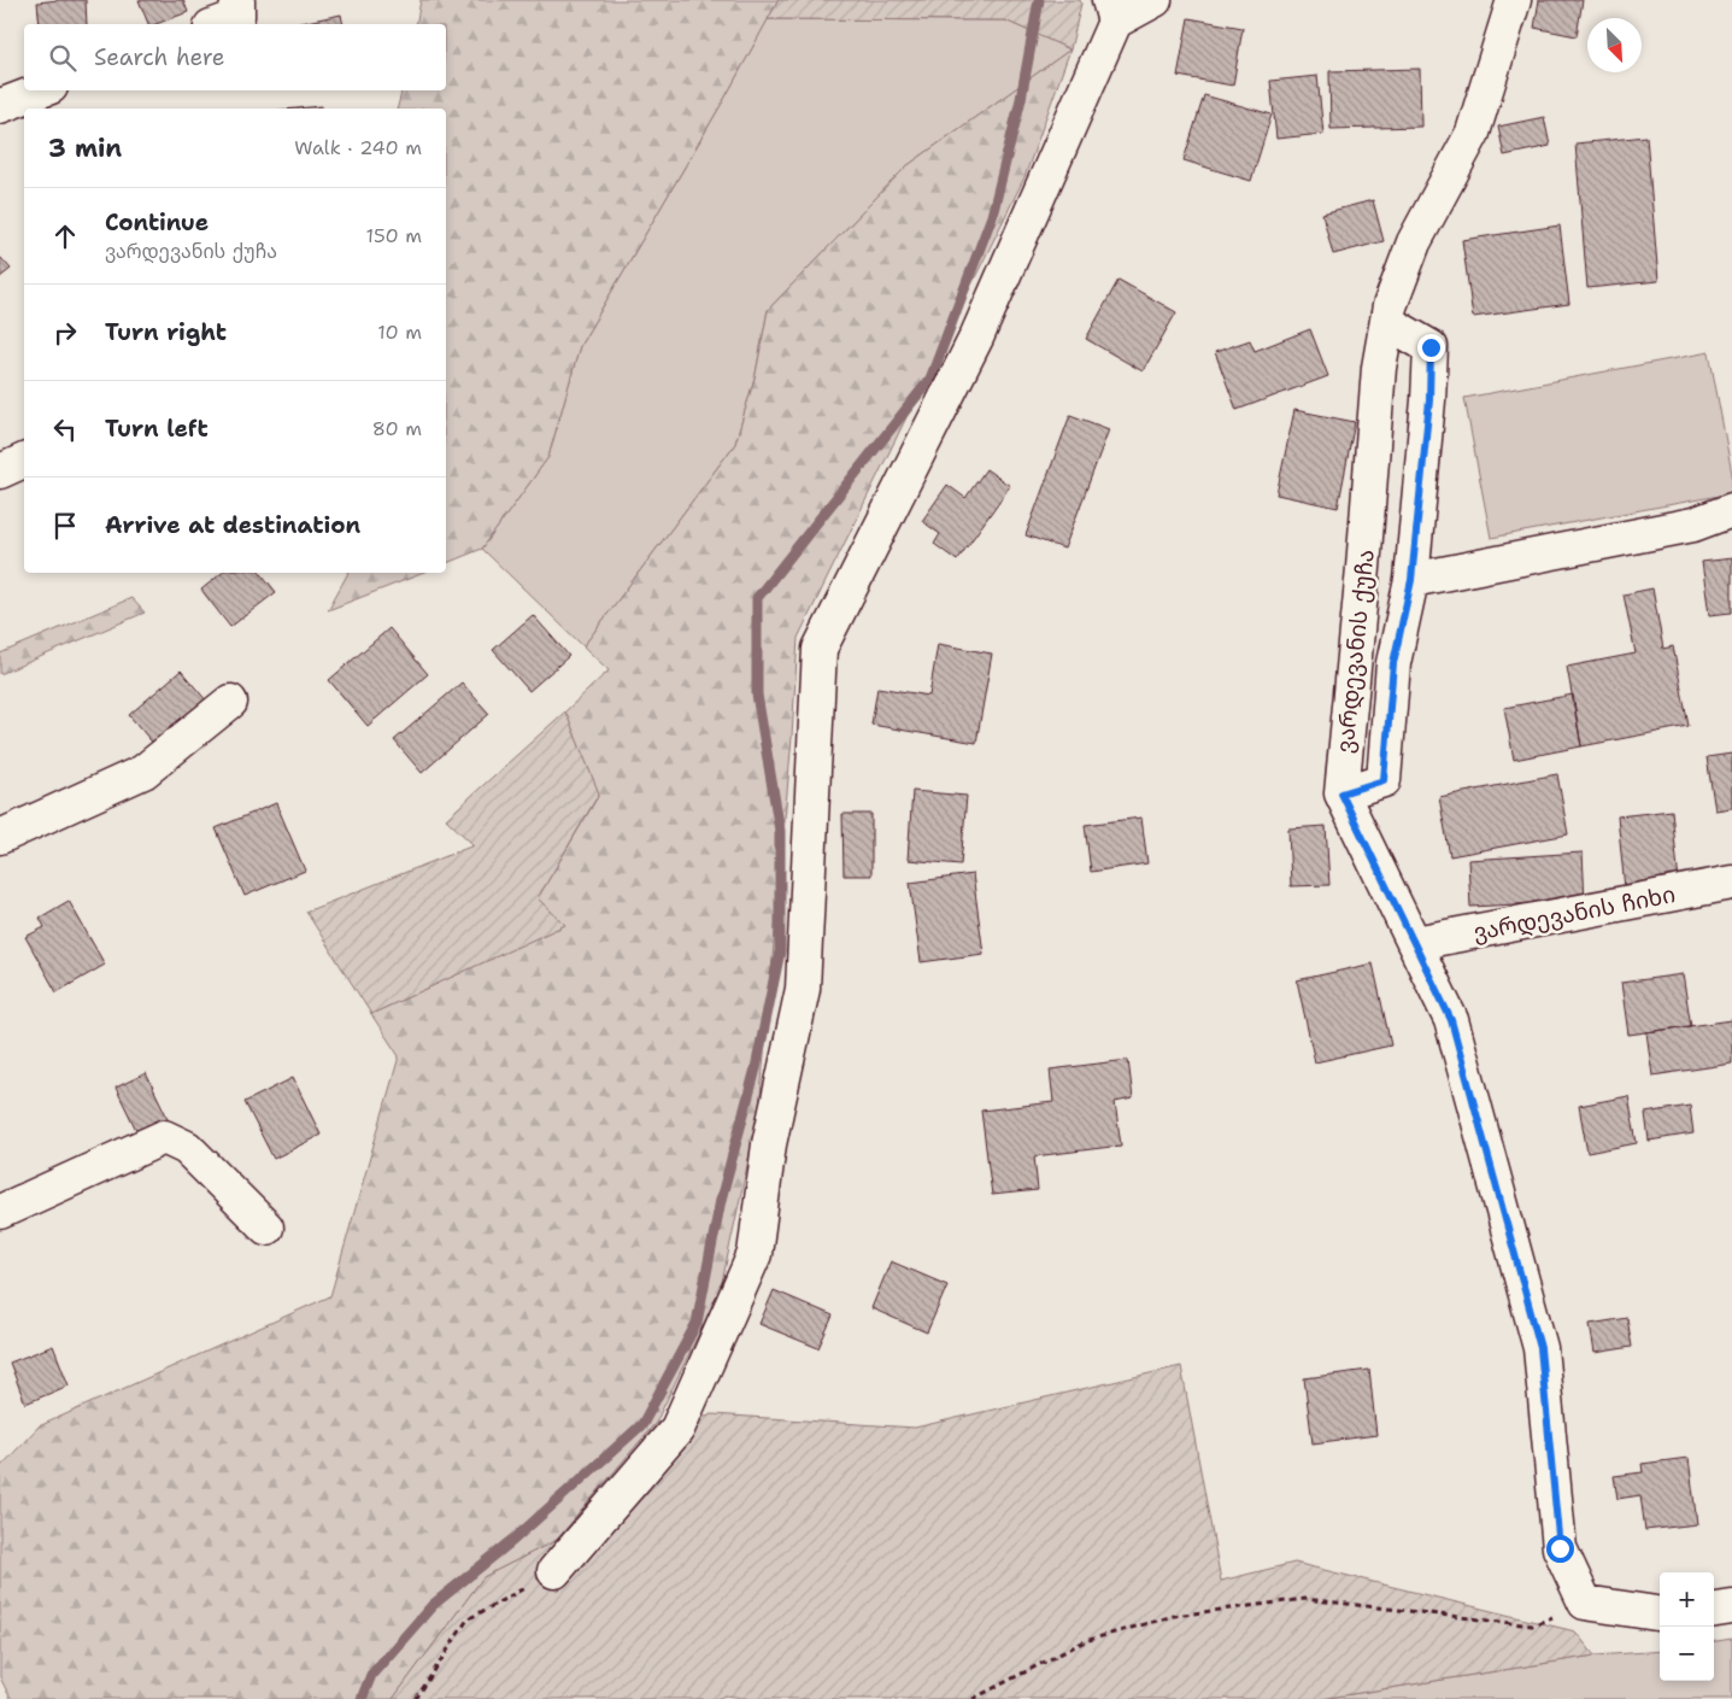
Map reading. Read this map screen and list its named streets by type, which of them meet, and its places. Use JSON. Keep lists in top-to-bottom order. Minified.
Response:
{"streets":{"street":["ვარდევანის ქუჩა","ვარდევანის ჩიხი"]},"north":"bottom right","page":{"search":"Search here","heading":["3 min","Walk · 240 m"],"list":[["Continue","ვარდევანის ქუჩა","150 m"],["Turn right","10 m"],["Turn left","80 m"],"Arrive at destination"],"map_buttons":["+","−"]}}
